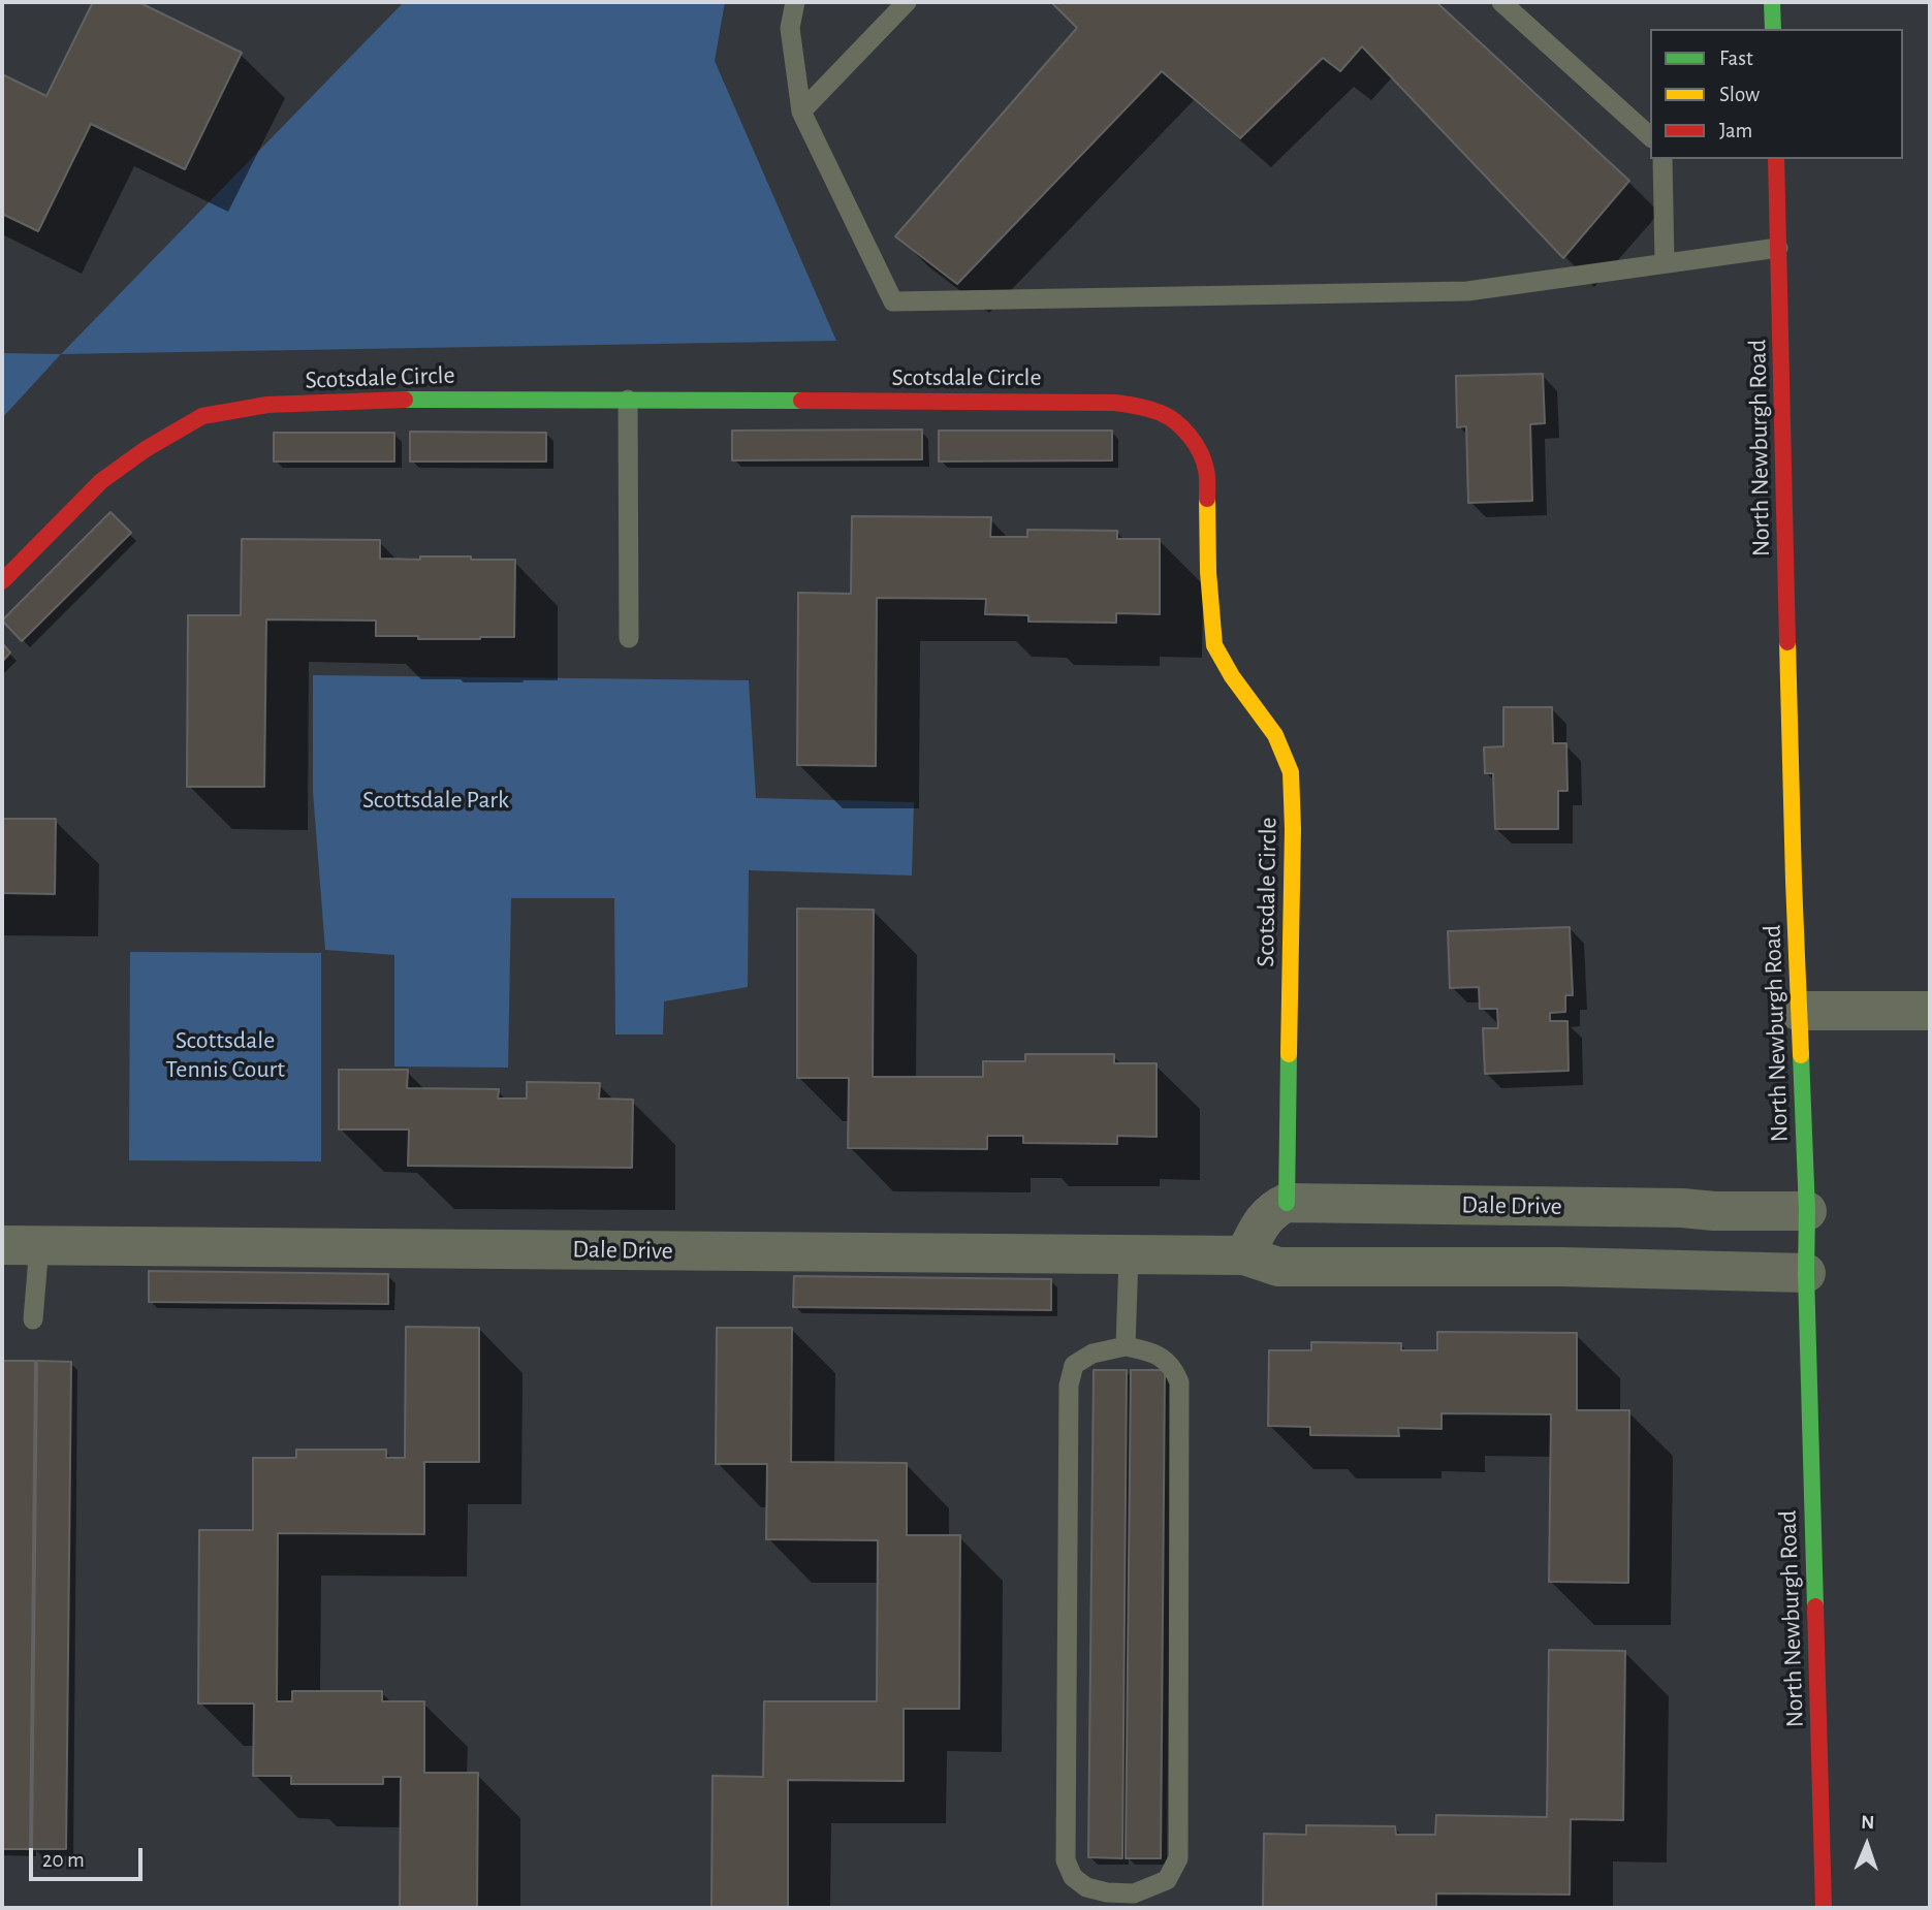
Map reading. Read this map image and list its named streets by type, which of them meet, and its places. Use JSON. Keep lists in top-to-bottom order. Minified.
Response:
{"streets":{"street":["Scotsdale Circle","North Newburgh Road","Dale Drive"]},"crossings":[["Scotsdale Circle","Dale Drive"],["North Newburgh Road","Dale Drive"]],"parks":["Scottsdale Park","Scottsdale Tennis Court"],"legend":["Fast","Slow","Jam"],"scale_bar":"20 m","north":"top"}
